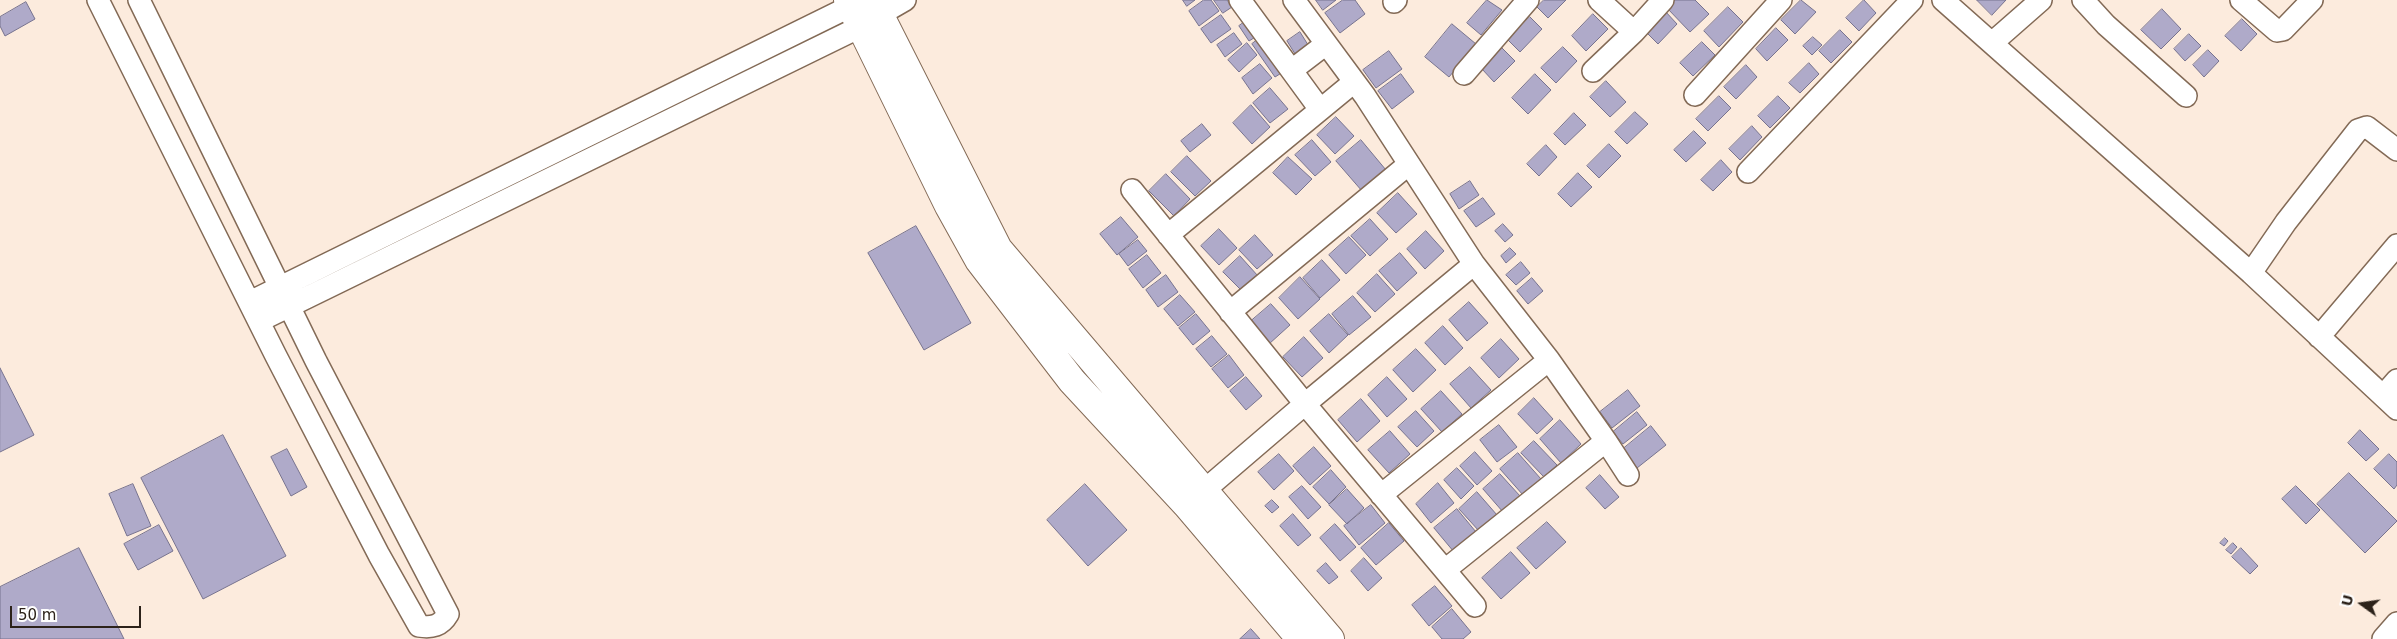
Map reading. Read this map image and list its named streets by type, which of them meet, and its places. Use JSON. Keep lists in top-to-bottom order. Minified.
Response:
{"scale_bar":"50 m","north":"left"}
